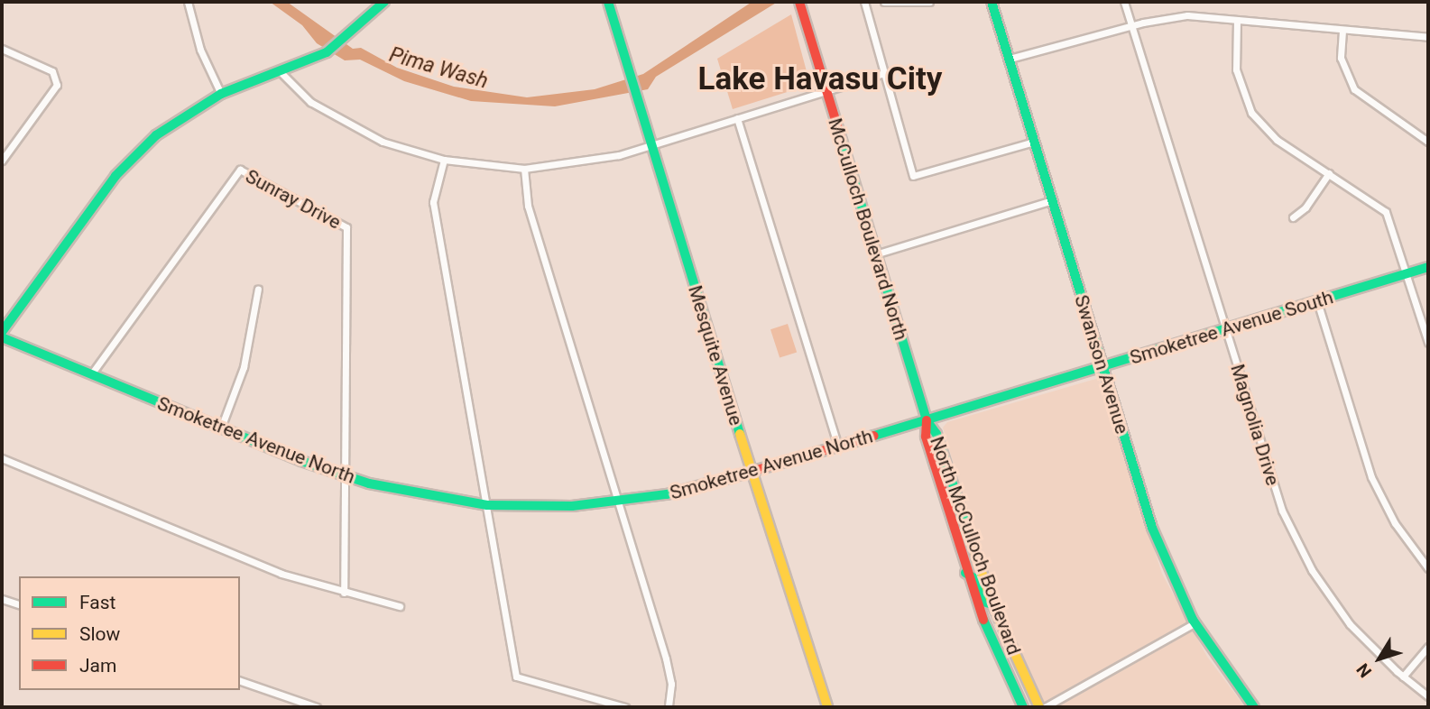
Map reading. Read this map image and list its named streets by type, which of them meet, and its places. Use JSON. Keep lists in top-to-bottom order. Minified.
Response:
{"streets":{"street":["Sunray Drive","McCulloch Boulevard North","Smoketree Avenue South","Mesquite Avenue","Swanson Avenue","Magnolia Drive","Smoketree Avenue North","North McCulloch Boulevard"]},"crossings":[["Sunray Drive","Smoketree Avenue North"],["McCulloch Boulevard North","Smoketree Avenue South"],["McCulloch Boulevard North","Smoketree Avenue North"],["McCulloch Boulevard North","North McCulloch Boulevard"],["Smoketree Avenue South","Swanson Avenue"],["Smoketree Avenue South","Magnolia Drive"],["Smoketree Avenue South","Smoketree Avenue North"],["Smoketree Avenue South","North McCulloch Boulevard"],["Mesquite Avenue","Smoketree Avenue North"],["Smoketree Avenue North","North McCulloch Boulevard"]],"districts":["Lake Havasu City"],"water":["Pima Wash"],"legend":["Fast","Slow","Jam"],"north":"bottom left"}
